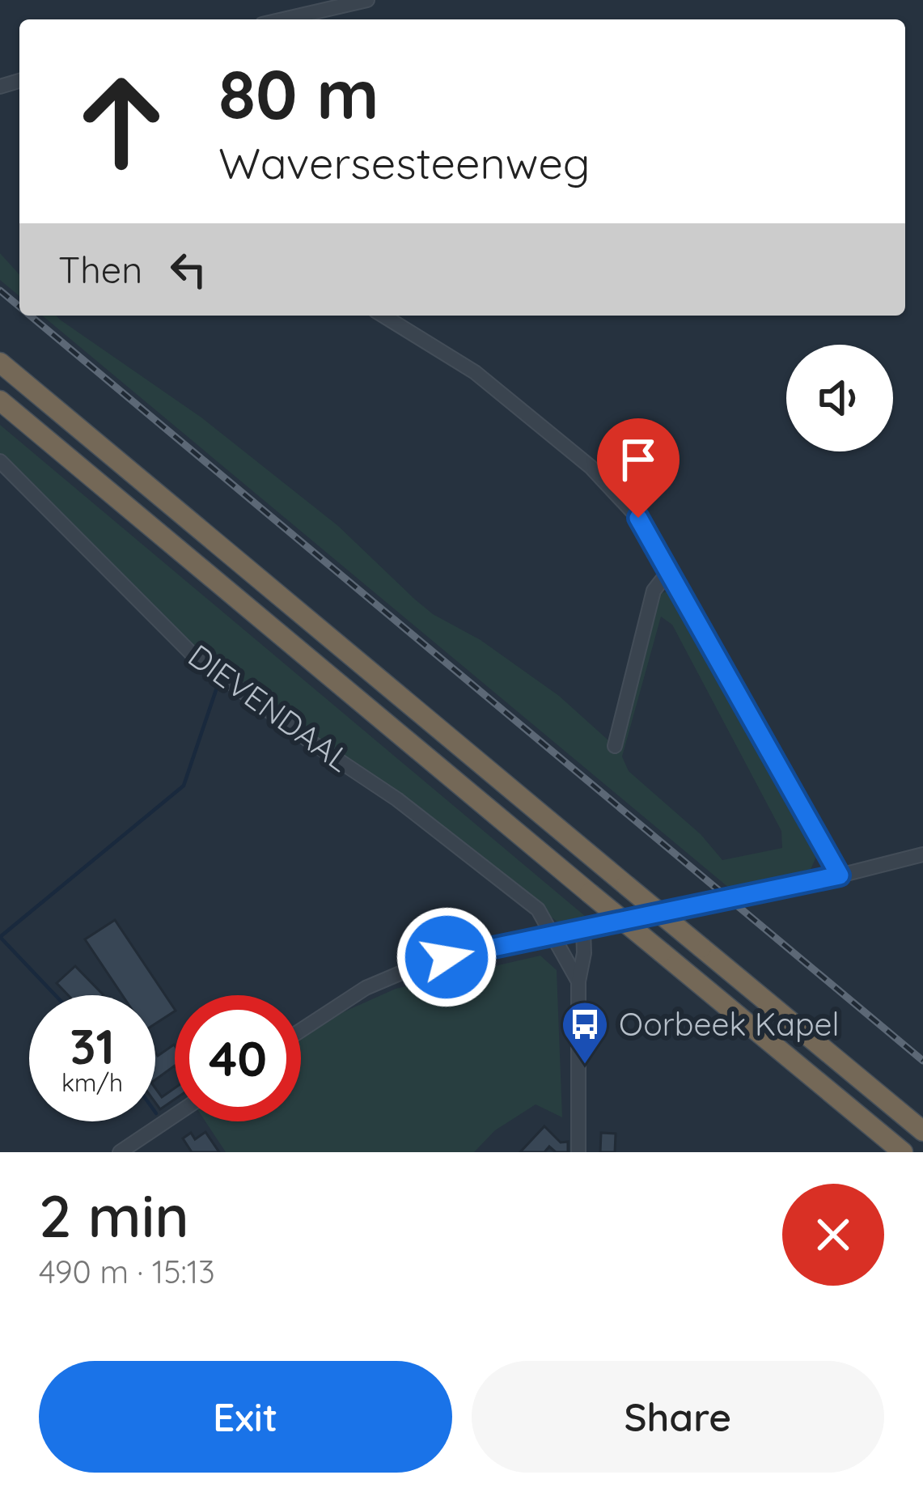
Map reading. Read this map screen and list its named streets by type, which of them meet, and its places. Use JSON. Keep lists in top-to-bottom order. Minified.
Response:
{"streets":{"street":["DIEVENDAAL"]},"places":{"bus stop":["Oorbeek Kapel"]},"page":{"turn":["80 m","Waversesteenweg"],"then":"Then","speed":"31 km/h","limit":"40","heading":["2 min","490 m · 15:13"],"buttons":["Exit","Share"]}}
